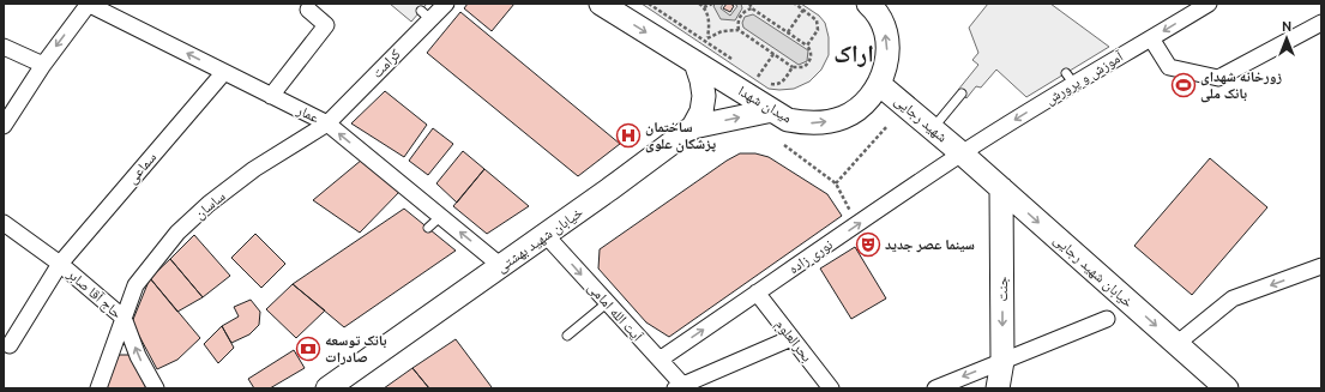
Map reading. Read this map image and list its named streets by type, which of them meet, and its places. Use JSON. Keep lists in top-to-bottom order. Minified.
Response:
{"streets":{"main road":["میدان شهدا","شهید رجایی","خیابان شهید بهشتی","خیابان شهید رجایی","جنت"],"street":["کرامت","آموزش و پرورش","عمار","سماعی","ساسان","نوری زاده","حاج آقا صابر","آیت الله امامی","بحرالعلوم"]},"crossings":[["کرامت","عمار"],["کرامت","ساسان"],["آموزش و پرورش","شهید رجایی"],["آموزش و پرورش","نوری زاده"],["آموزش و پرورش","خیابان شهید رجایی"],["میدان شهدا","شهید رجایی"],["عمار","سماعی"],["عمار","ساسان"],["عمار","خیابان شهید بهشتی"],["شهید رجایی","نوری زاده"],["شهید رجایی","خیابان شهید رجایی"],["سماعی","حاج آقا صابر"],["ساسان","حاج آقا صابر"],["خیابان شهید بهشتی","آیت الله امامی"],["نوری زاده","خیابان شهید رجایی"],["نوری زاده","آیت الله امامی"],["نوری زاده","بحرالعلوم"],["خیابان شهید رجایی","جنت"]],"one_way":["آموزش و پرورش","عمار","خیابان شهید رجایی","جنت","آیت الله امامی"],"districts":["اراک"],"places":{"sports":["زورخانه شهدای بانک ملی"],"hospital":["ساختمان پزشکان علوی"],"theatre":["سینما عصر جدید"],"bank":["بانک توسعه صادرات"]},"north":"top"}
